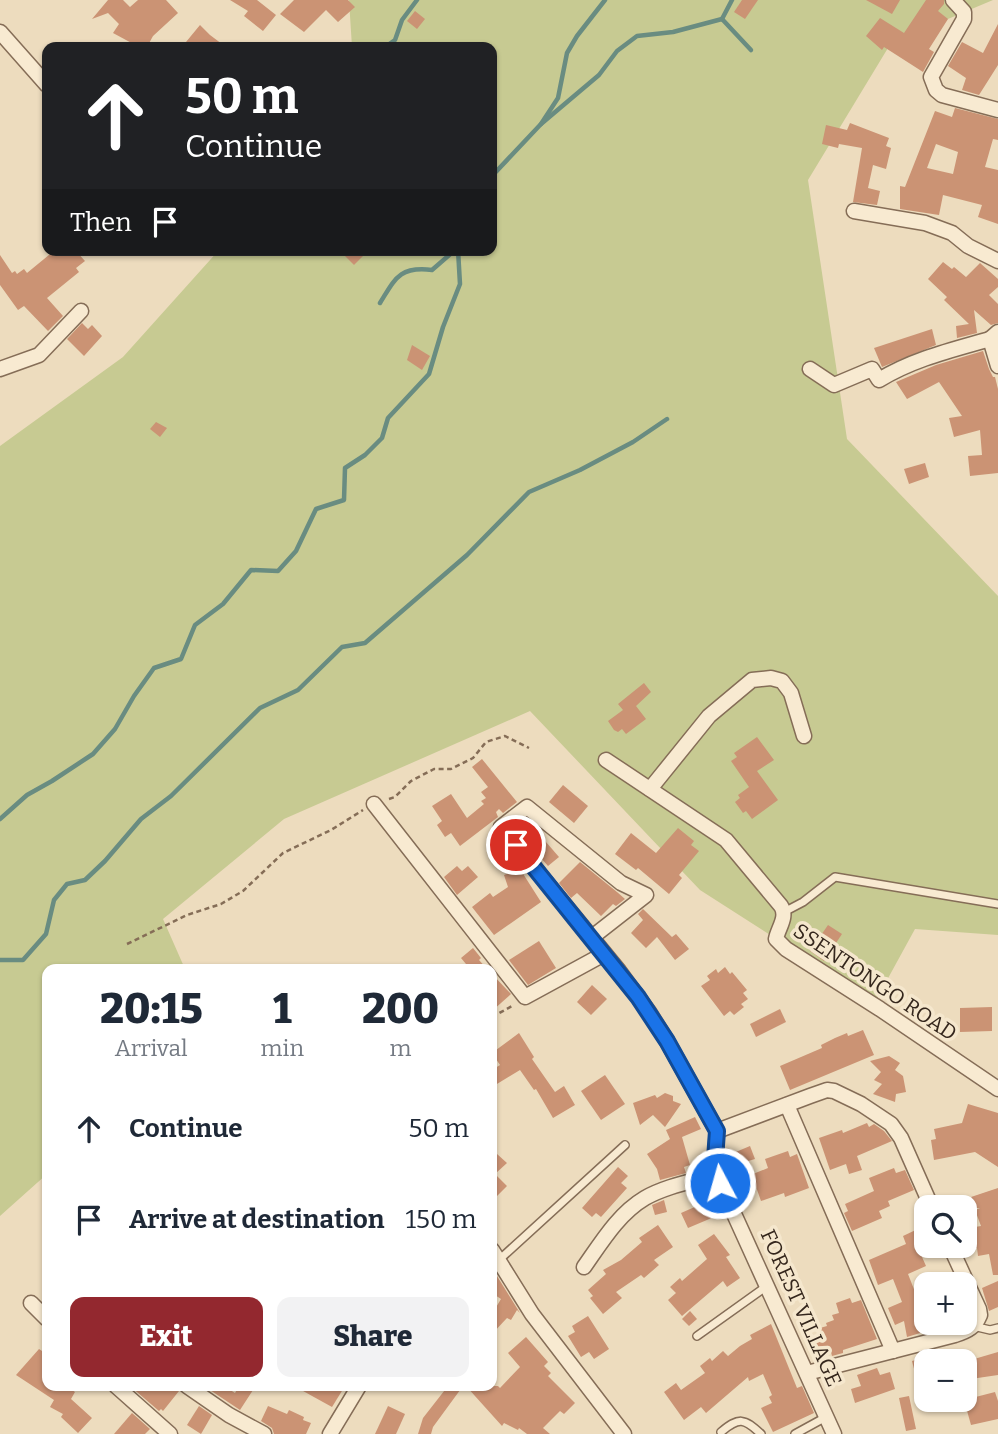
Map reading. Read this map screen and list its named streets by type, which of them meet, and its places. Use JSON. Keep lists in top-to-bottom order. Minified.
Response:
{"streets":{"street":["SSENTONGO ROAD","FOREST VILLAGE"]},"page":{"turn":["50 m","Continue"],"then":"Then","eta":["20:15","Arrival","1","min","200","m"],"list":[{"name":"Continue","value":"50 m"},{"name":"Arrive at destination","value":"150 m"}],"map_buttons":["+","−"],"buttons":["Exit","Share"]}}
